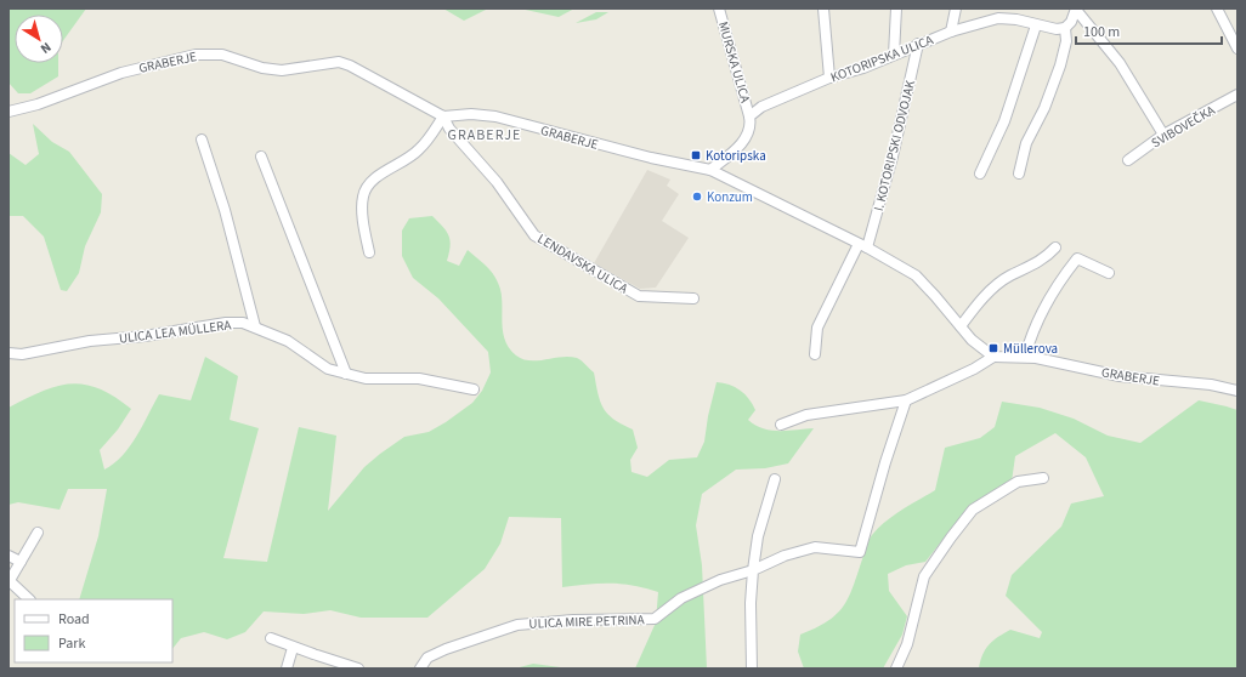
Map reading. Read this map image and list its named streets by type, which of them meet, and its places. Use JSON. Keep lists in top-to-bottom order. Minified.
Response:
{"streets":{"street":["KOTORIPSKA ULICA","GRABERJE","MURSKA ULICA","SVIBOVEČKA","I. KOTORIPSKI ODVOJAK","LENDAVSKA ULICA","ULICA LEA MÜLLERA","ULICA MIRE PETRINA"]},"crossings":[["KOTORIPSKA ULICA","MURSKA ULICA"],["KOTORIPSKA ULICA","I. KOTORIPSKI ODVOJAK"],["GRABERJE","I. KOTORIPSKI ODVOJAK"],["GRABERJE","LENDAVSKA ULICA"]],"districts":["GRABERJE"],"places":{"transit":["Kotoripska","Müllerova"],"other":["Konzum"]},"legend":["Road","Park"],"scale_bar":"100 m","north":"bottom right"}
